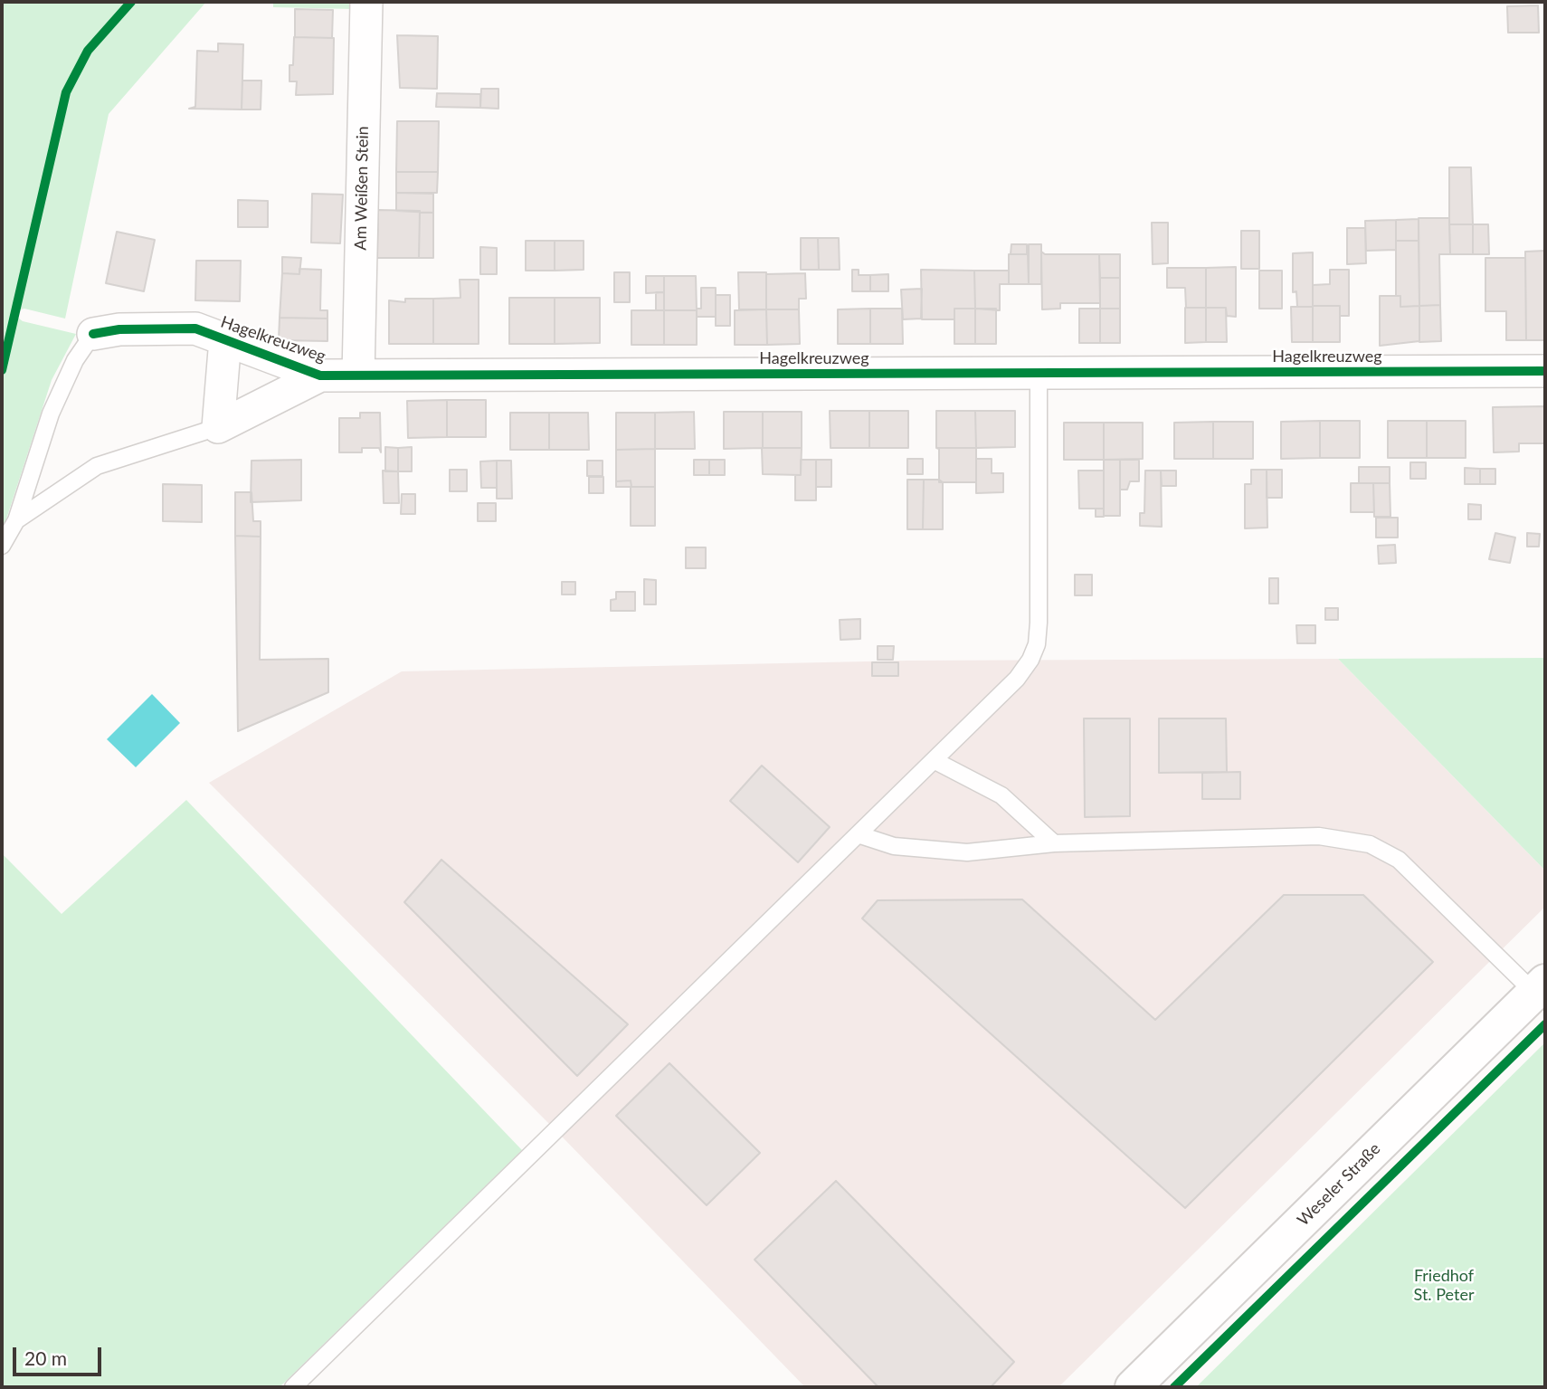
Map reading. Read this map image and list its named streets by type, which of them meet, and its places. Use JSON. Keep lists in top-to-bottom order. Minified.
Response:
{"streets":{"street":["Am Weißen Stein","Hagelkreuzweg","Weseler Straße"]},"crossings":[["Am Weißen Stein","Hagelkreuzweg"]],"parks":["Friedhof St. Peter"],"scale_bar":"20 m"}
